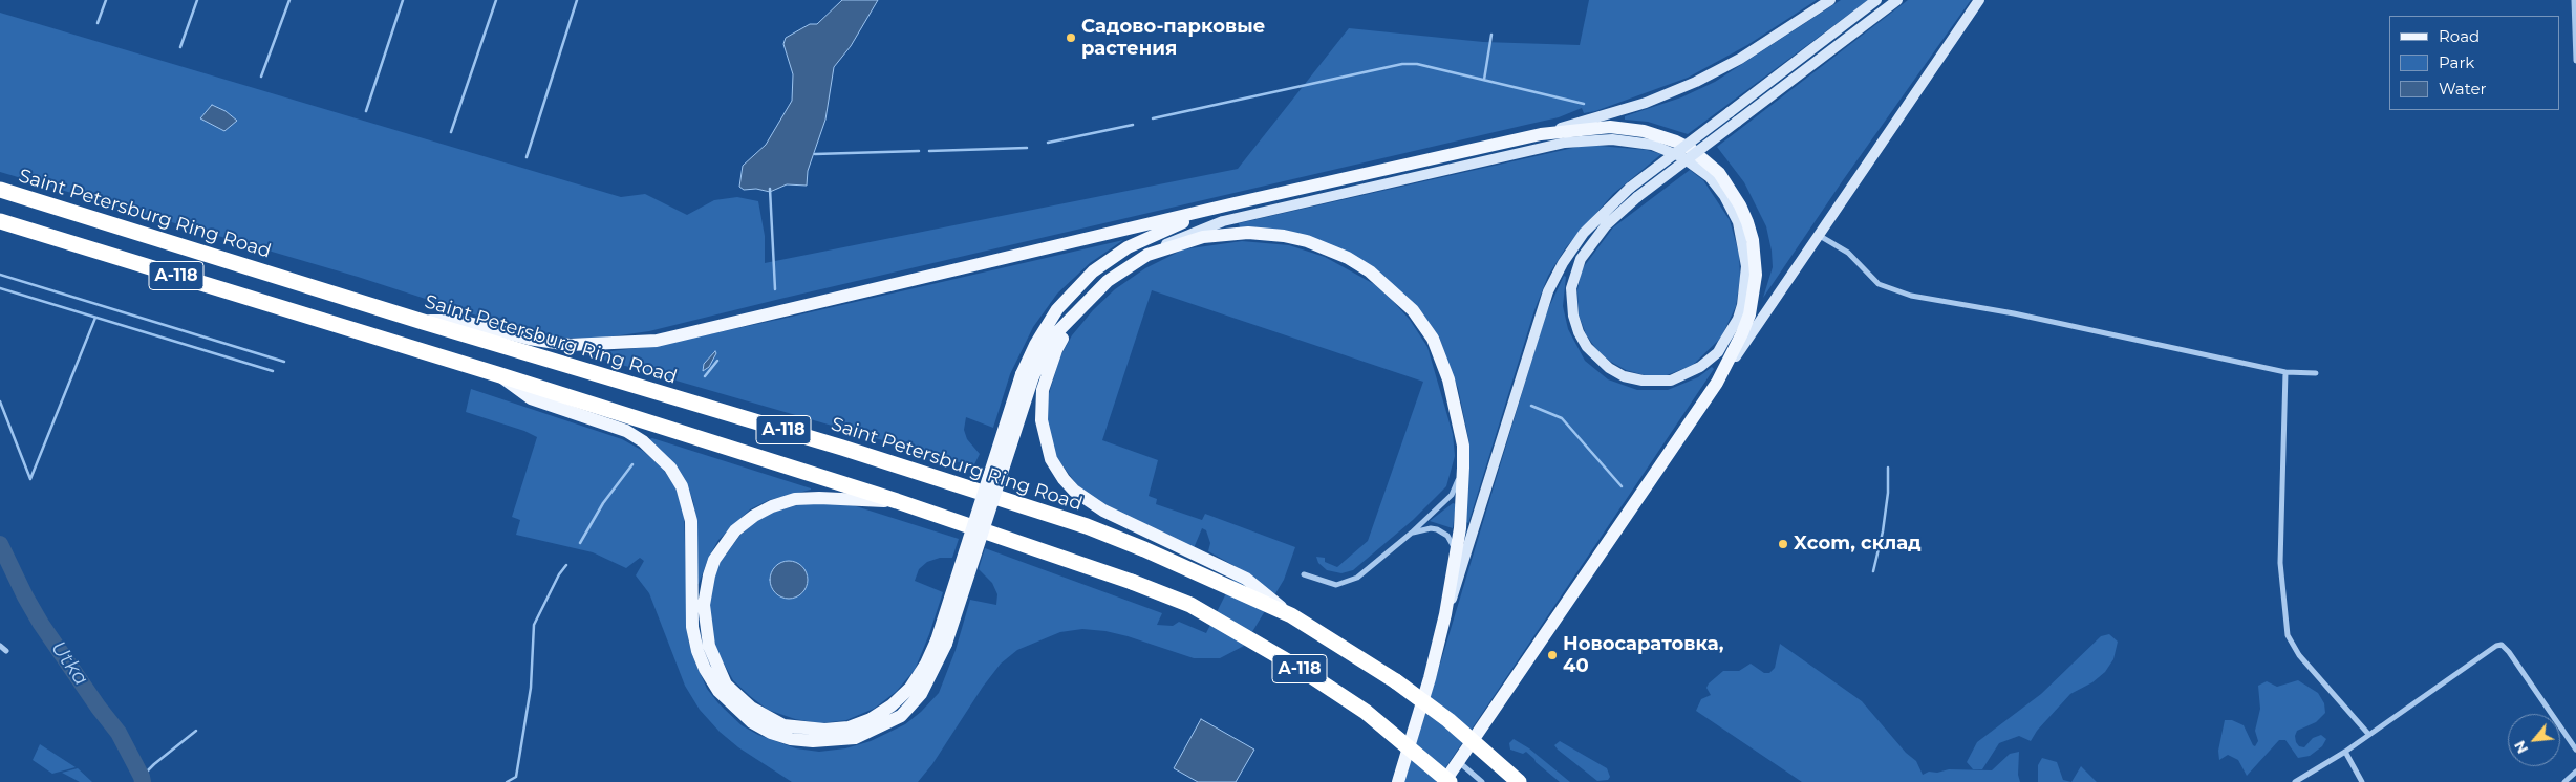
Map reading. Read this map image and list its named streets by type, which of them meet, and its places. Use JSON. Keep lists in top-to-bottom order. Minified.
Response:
{"streets":{"highway":["Saint Petersburg Ring Road","А-118"]},"water":["Utka"],"places":["Садово-парковые растения","Xсom, склад","Новосаратовка, 40"],"legend":["Road","Park","Water"],"north":"bottom left"}
